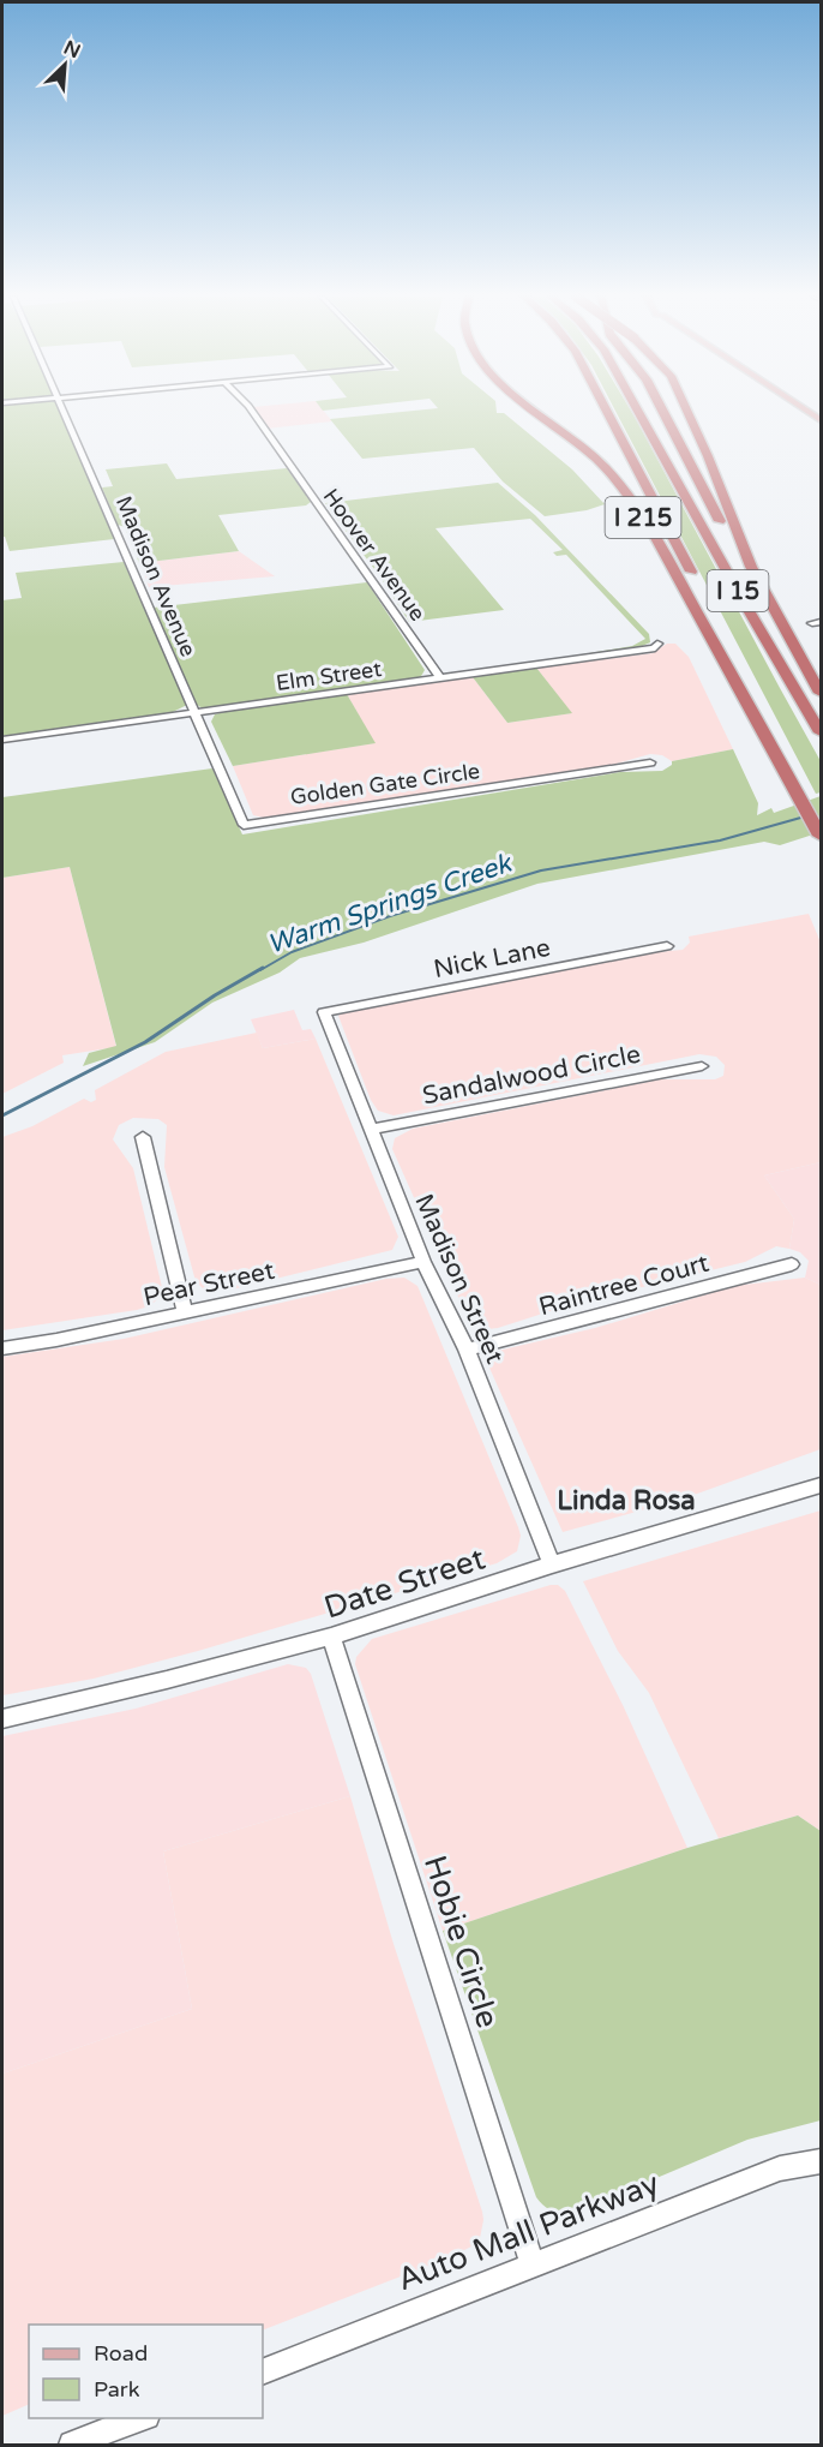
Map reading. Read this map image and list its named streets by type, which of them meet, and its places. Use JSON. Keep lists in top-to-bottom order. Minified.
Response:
{"streets":{"highway":["I 215","I 15"],"street":["Hoover Avenue","Madison Avenue","Elm Street","Golden Gate Circle","Nick Lane","Sandalwood Circle","Madison Street","Pear Street","Raintree Court","Date Street","Hobie Circle","Auto Mall Parkway"]},"crossings":[["I 215","I 15"],["Hoover Avenue","Elm Street"],["Madison Avenue","Elm Street"],["Madison Avenue","Golden Gate Circle"],["Elm Street","Golden Gate Circle"],["Nick Lane","Madison Street"],["Sandalwood Circle","Madison Street"],["Madison Street","Pear Street"],["Madison Street","Raintree Court"],["Madison Street","Date Street"],["Date Street","Hobie Circle"],["Hobie Circle","Auto Mall Parkway"]],"districts":["Linda Rosa"],"water":["Warm Springs Creek"],"legend":["Road","Park"],"north":"top right"}
